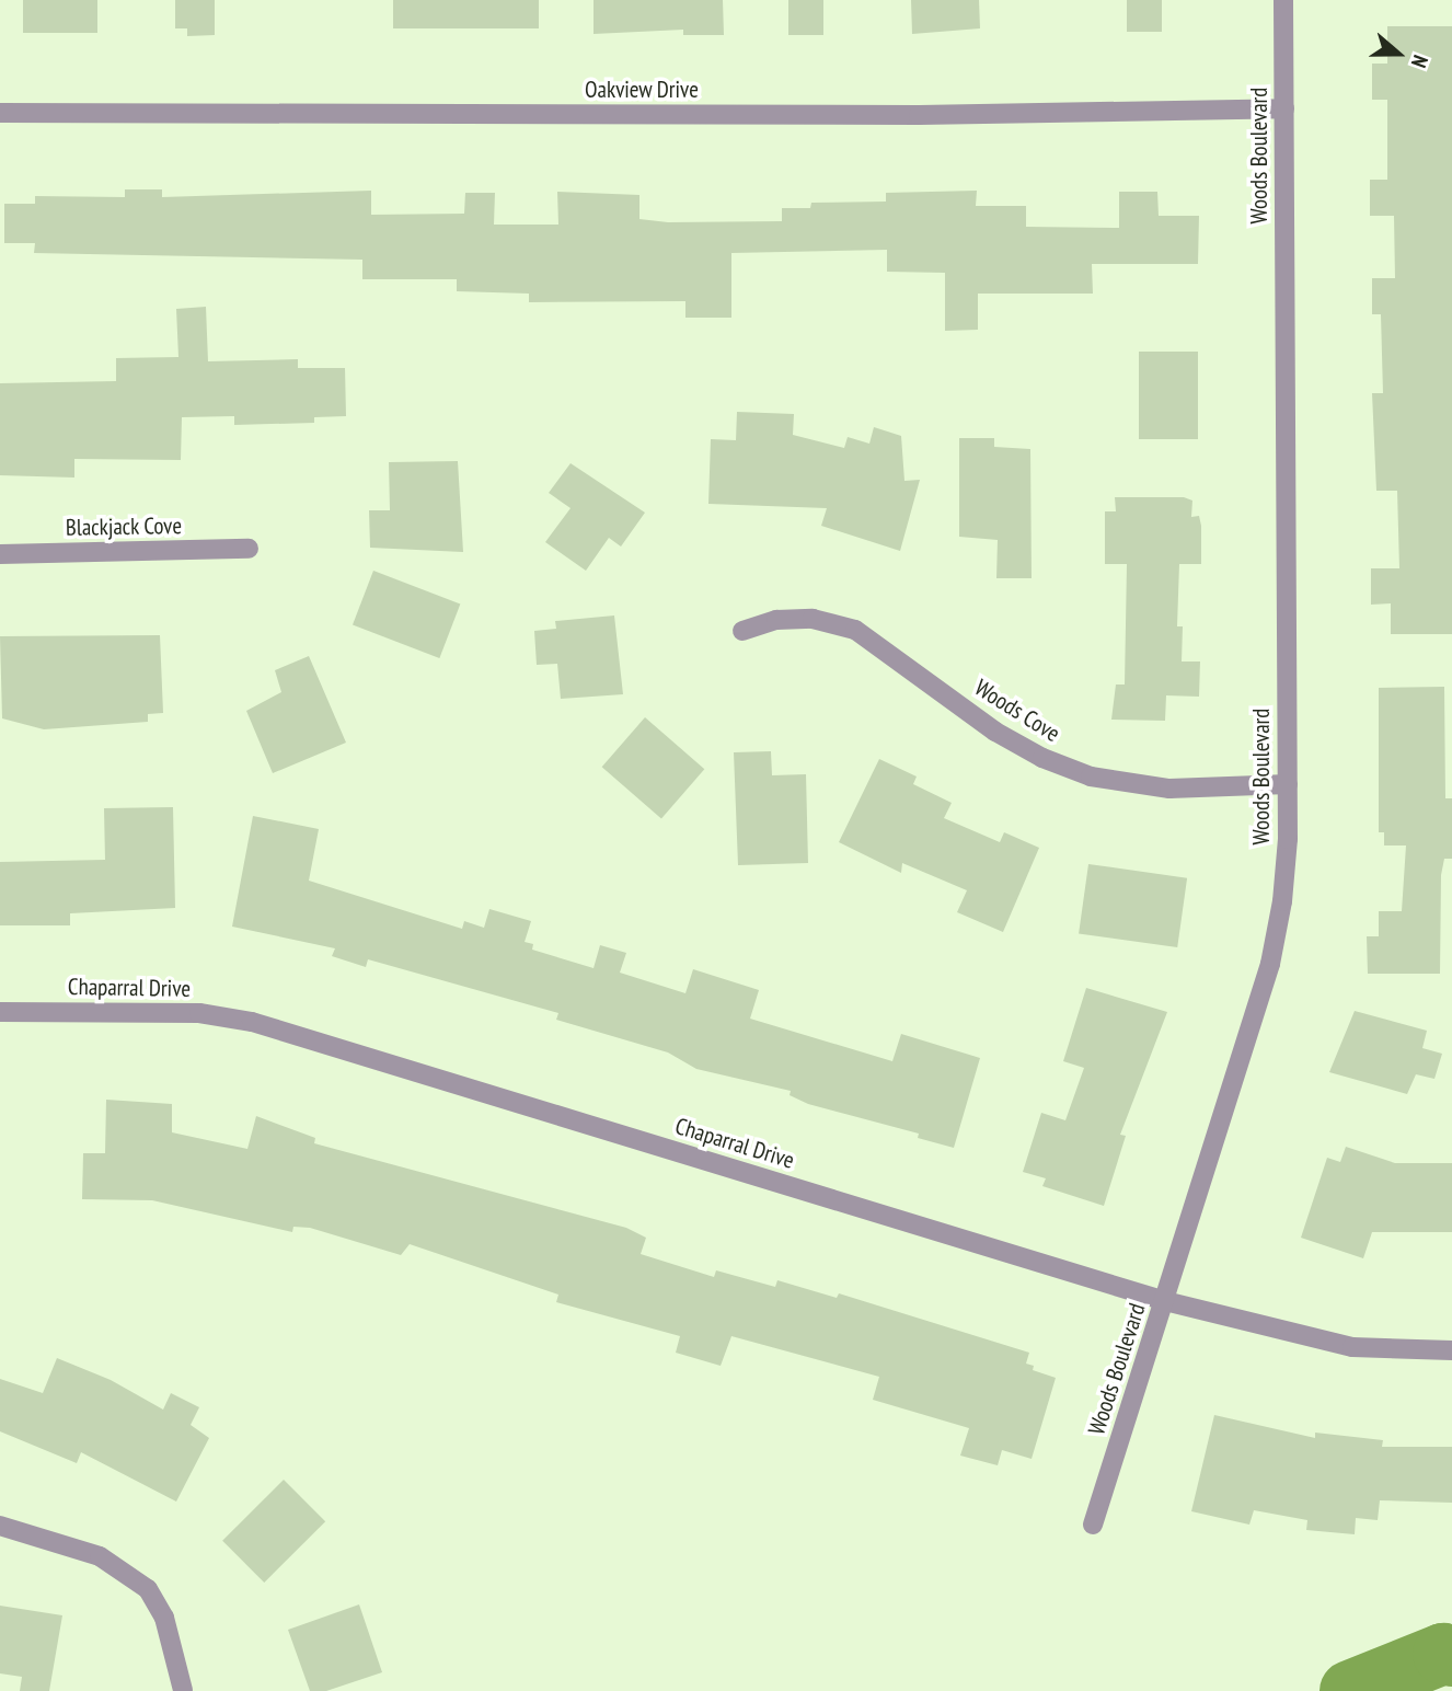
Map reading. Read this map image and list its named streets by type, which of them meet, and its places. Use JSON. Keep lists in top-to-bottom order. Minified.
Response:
{"streets":{"street":["Oakview Drive","Woods Boulevard","Blackjack Cove","Woods Cove","Chaparral Drive"]},"crossings":[["Oakview Drive","Woods Boulevard"],["Woods Boulevard","Woods Cove"],["Woods Boulevard","Chaparral Drive"]],"north":"right"}
